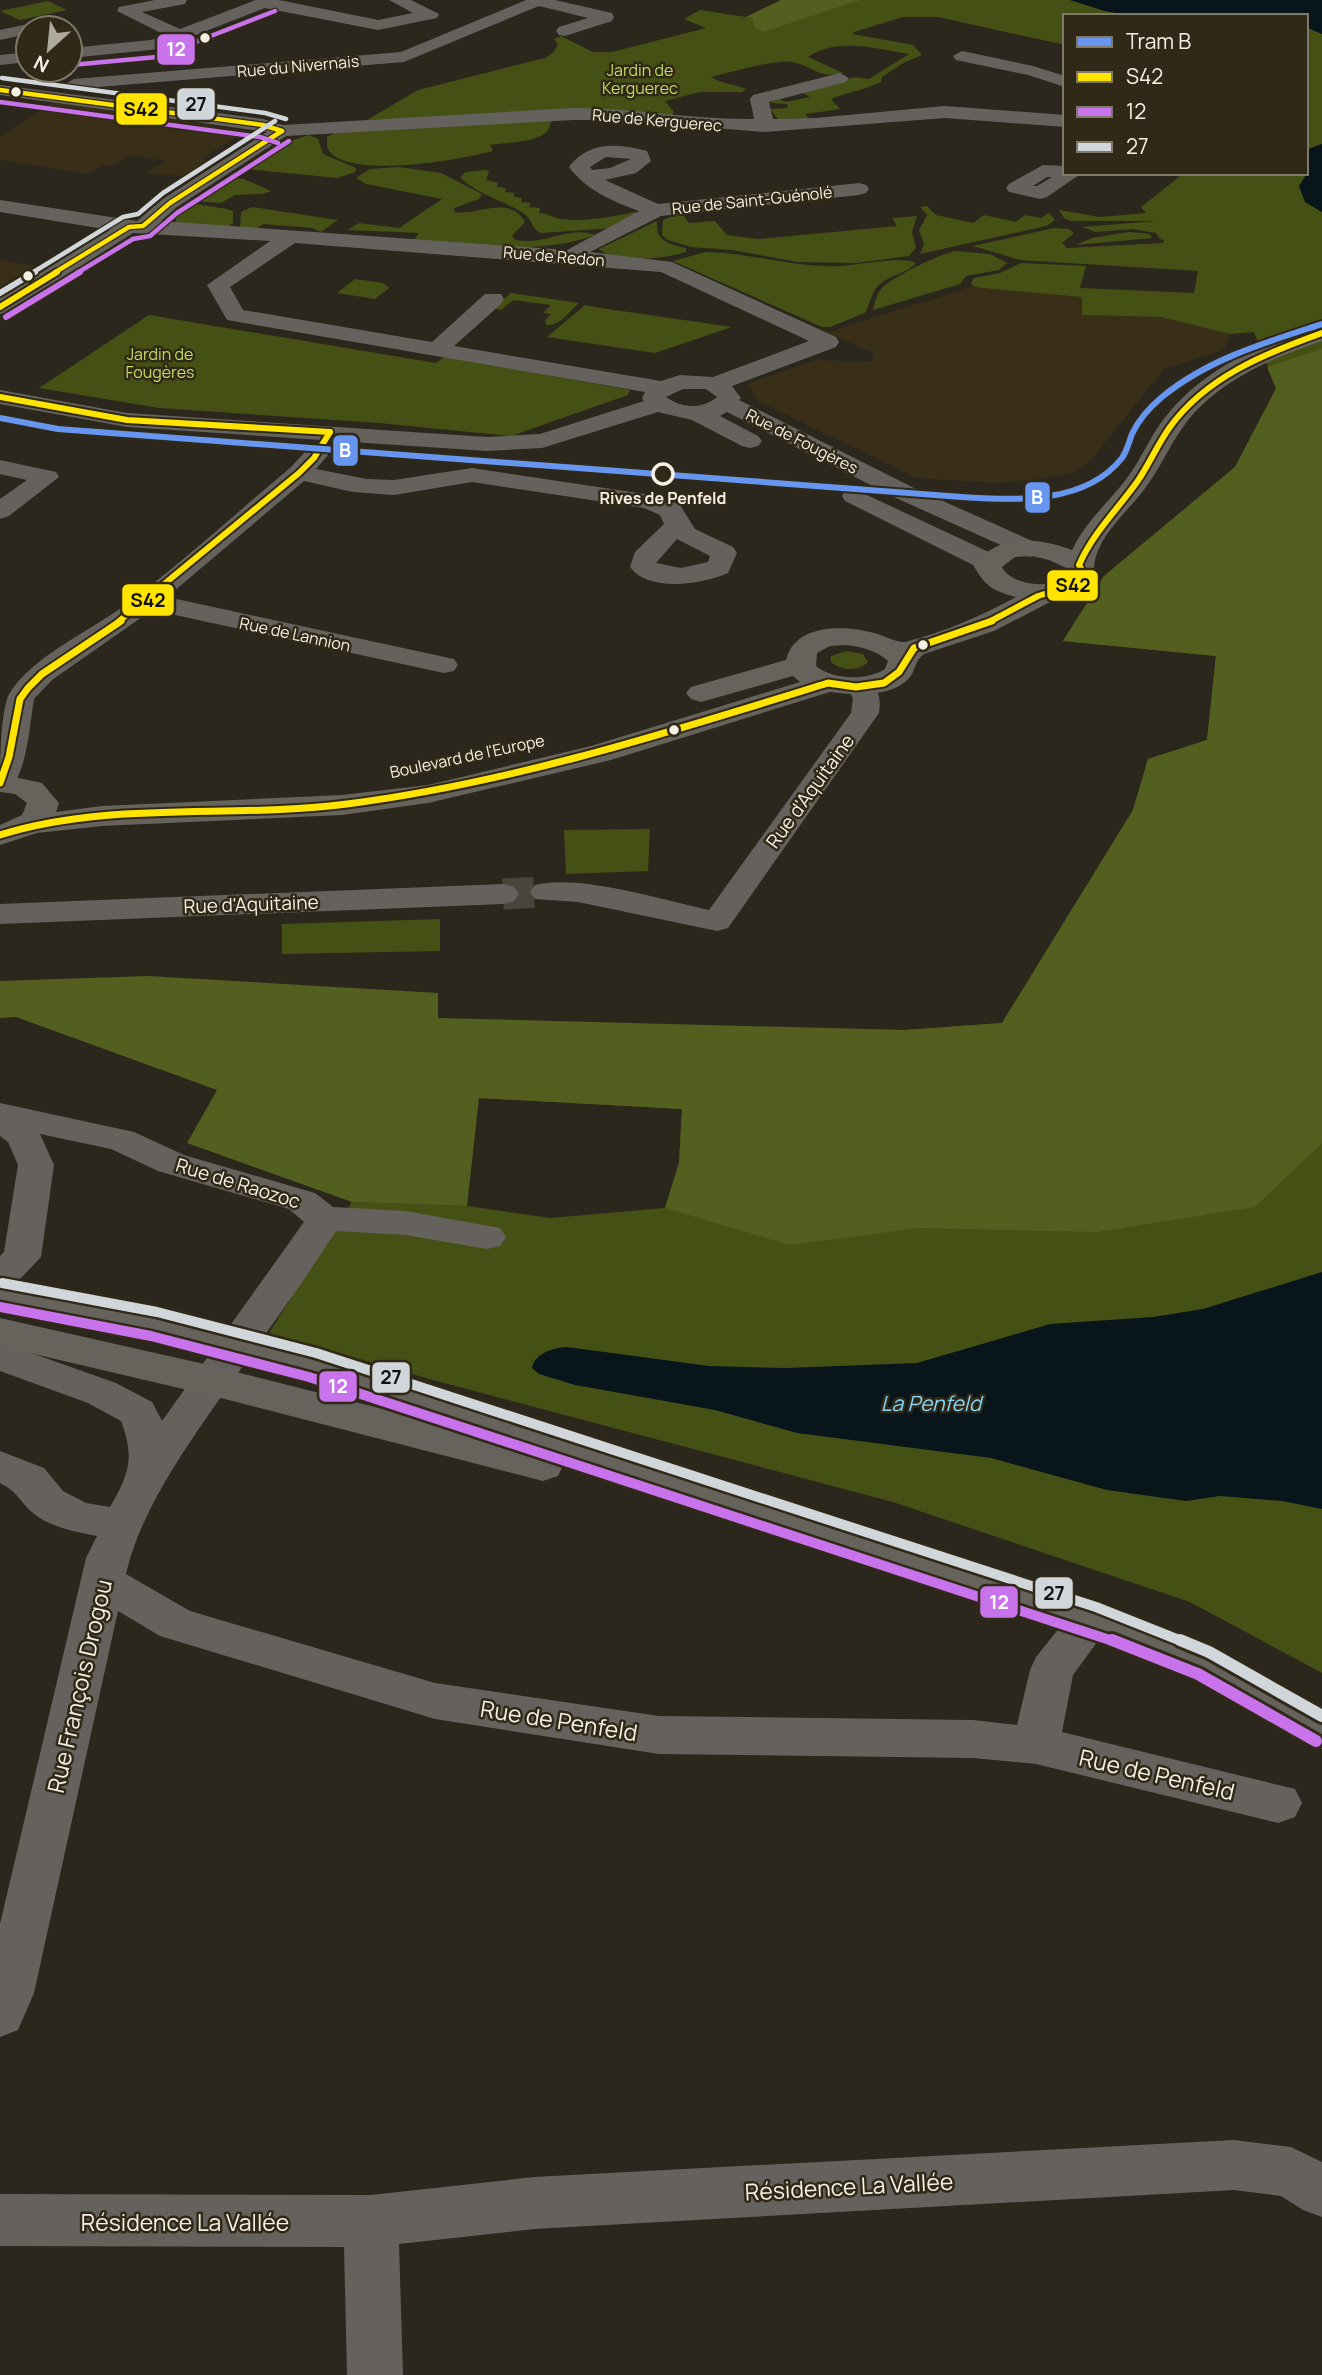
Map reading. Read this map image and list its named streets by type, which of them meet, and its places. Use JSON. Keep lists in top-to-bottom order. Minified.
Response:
{"streets":{"main road":["Boulevard de l'Europe"],"street":["Rue du Nivernais","Rue de Kerguerec","Rue de Saint-Guénolé","Rue de Redon","Rue de Fougères","Rue de Lannion","Rue d'Aquitaine","Rue de Raozoc","Rue François Drogou","Rue de Penfeld","Résidence La Vallée"]},"crossings":[["Rue de Saint-Guénolé","Rue de Redon"],["Rue de Redon","Rue de Fougères"],["Rue de Fougères","Boulevard de l'Europe"],["Boulevard de l'Europe","Rue d'Aquitaine"],["Rue de Raozoc","Rue François Drogou"],["Rue François Drogou","Rue de Penfeld"]],"water":["La Penfeld"],"parks":["Jardin de Kerguerec","Jardin de Fougères"],"places":["Rives de Penfeld"],"lines":["transit line 12","transit line 27","transit line S42","tram line B"],"legend":["Tram B","S42","12","27"],"north":"bottom left"}
